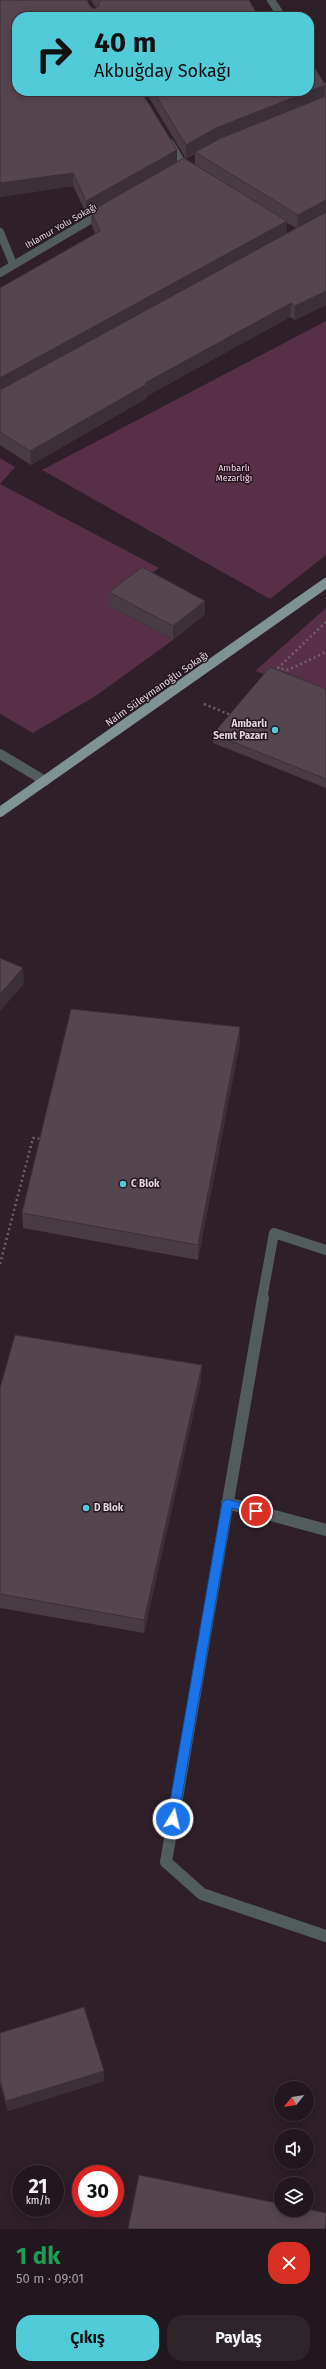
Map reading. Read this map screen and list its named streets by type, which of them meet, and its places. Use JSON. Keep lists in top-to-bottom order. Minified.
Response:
{"streets":{"main road":["Naim Süleymanoğlu Sokağı"],"street":["Ihlamur Yolu Sokağı"]},"parks":["Ambarlı Mezarlığı"],"places":["Ambarlı Semt Pazarı","C Blok","D Blok"],"north":"bottom left","page":{"turn":["40 m","Akbuğday Sokağı"],"speed":"21 km/h","limit":"30","heading":["1 dk","50 m · 09:01"],"buttons":["Çıkış","Paylaş"]}}
